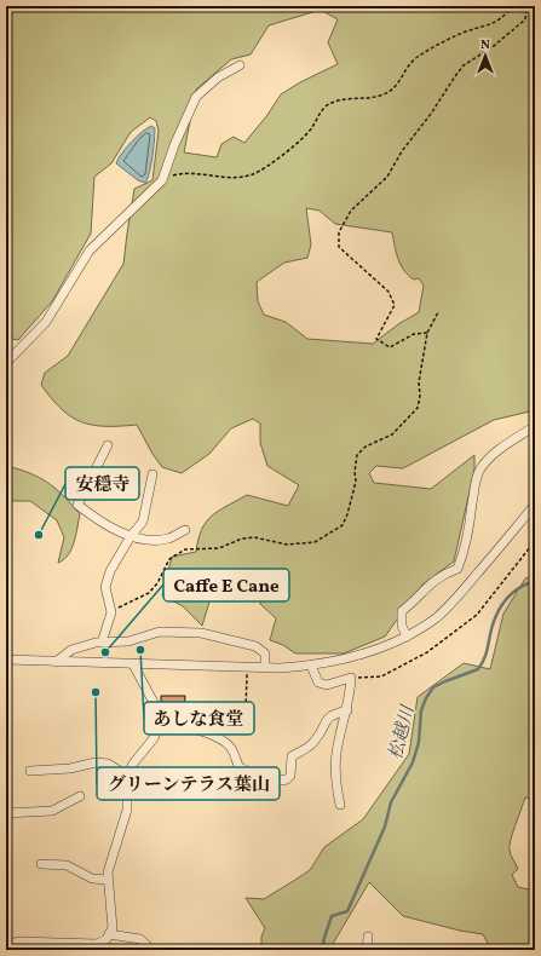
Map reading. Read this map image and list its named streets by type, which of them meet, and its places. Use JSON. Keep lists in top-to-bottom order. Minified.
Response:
{"water":["松越川"],"places":["安穏寺","あしな食堂","Caffe E Cane","グリーンテラス葉山"],"north":"top"}
